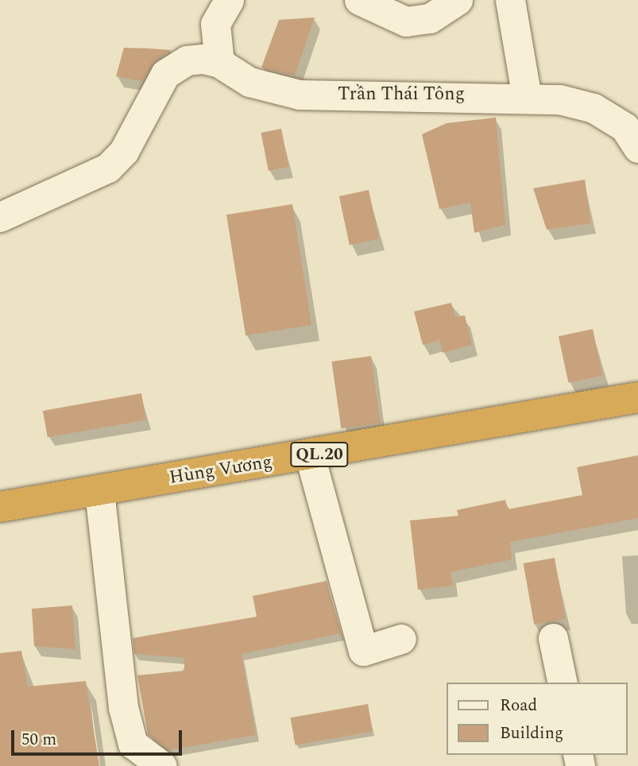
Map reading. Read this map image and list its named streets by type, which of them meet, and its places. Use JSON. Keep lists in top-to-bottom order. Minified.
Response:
{"streets":{"highway":["QL.20","Hùng Vương"],"street":["Trần Thái Tông"]},"legend":["Road","Building"],"scale_bar":"50 m"}
